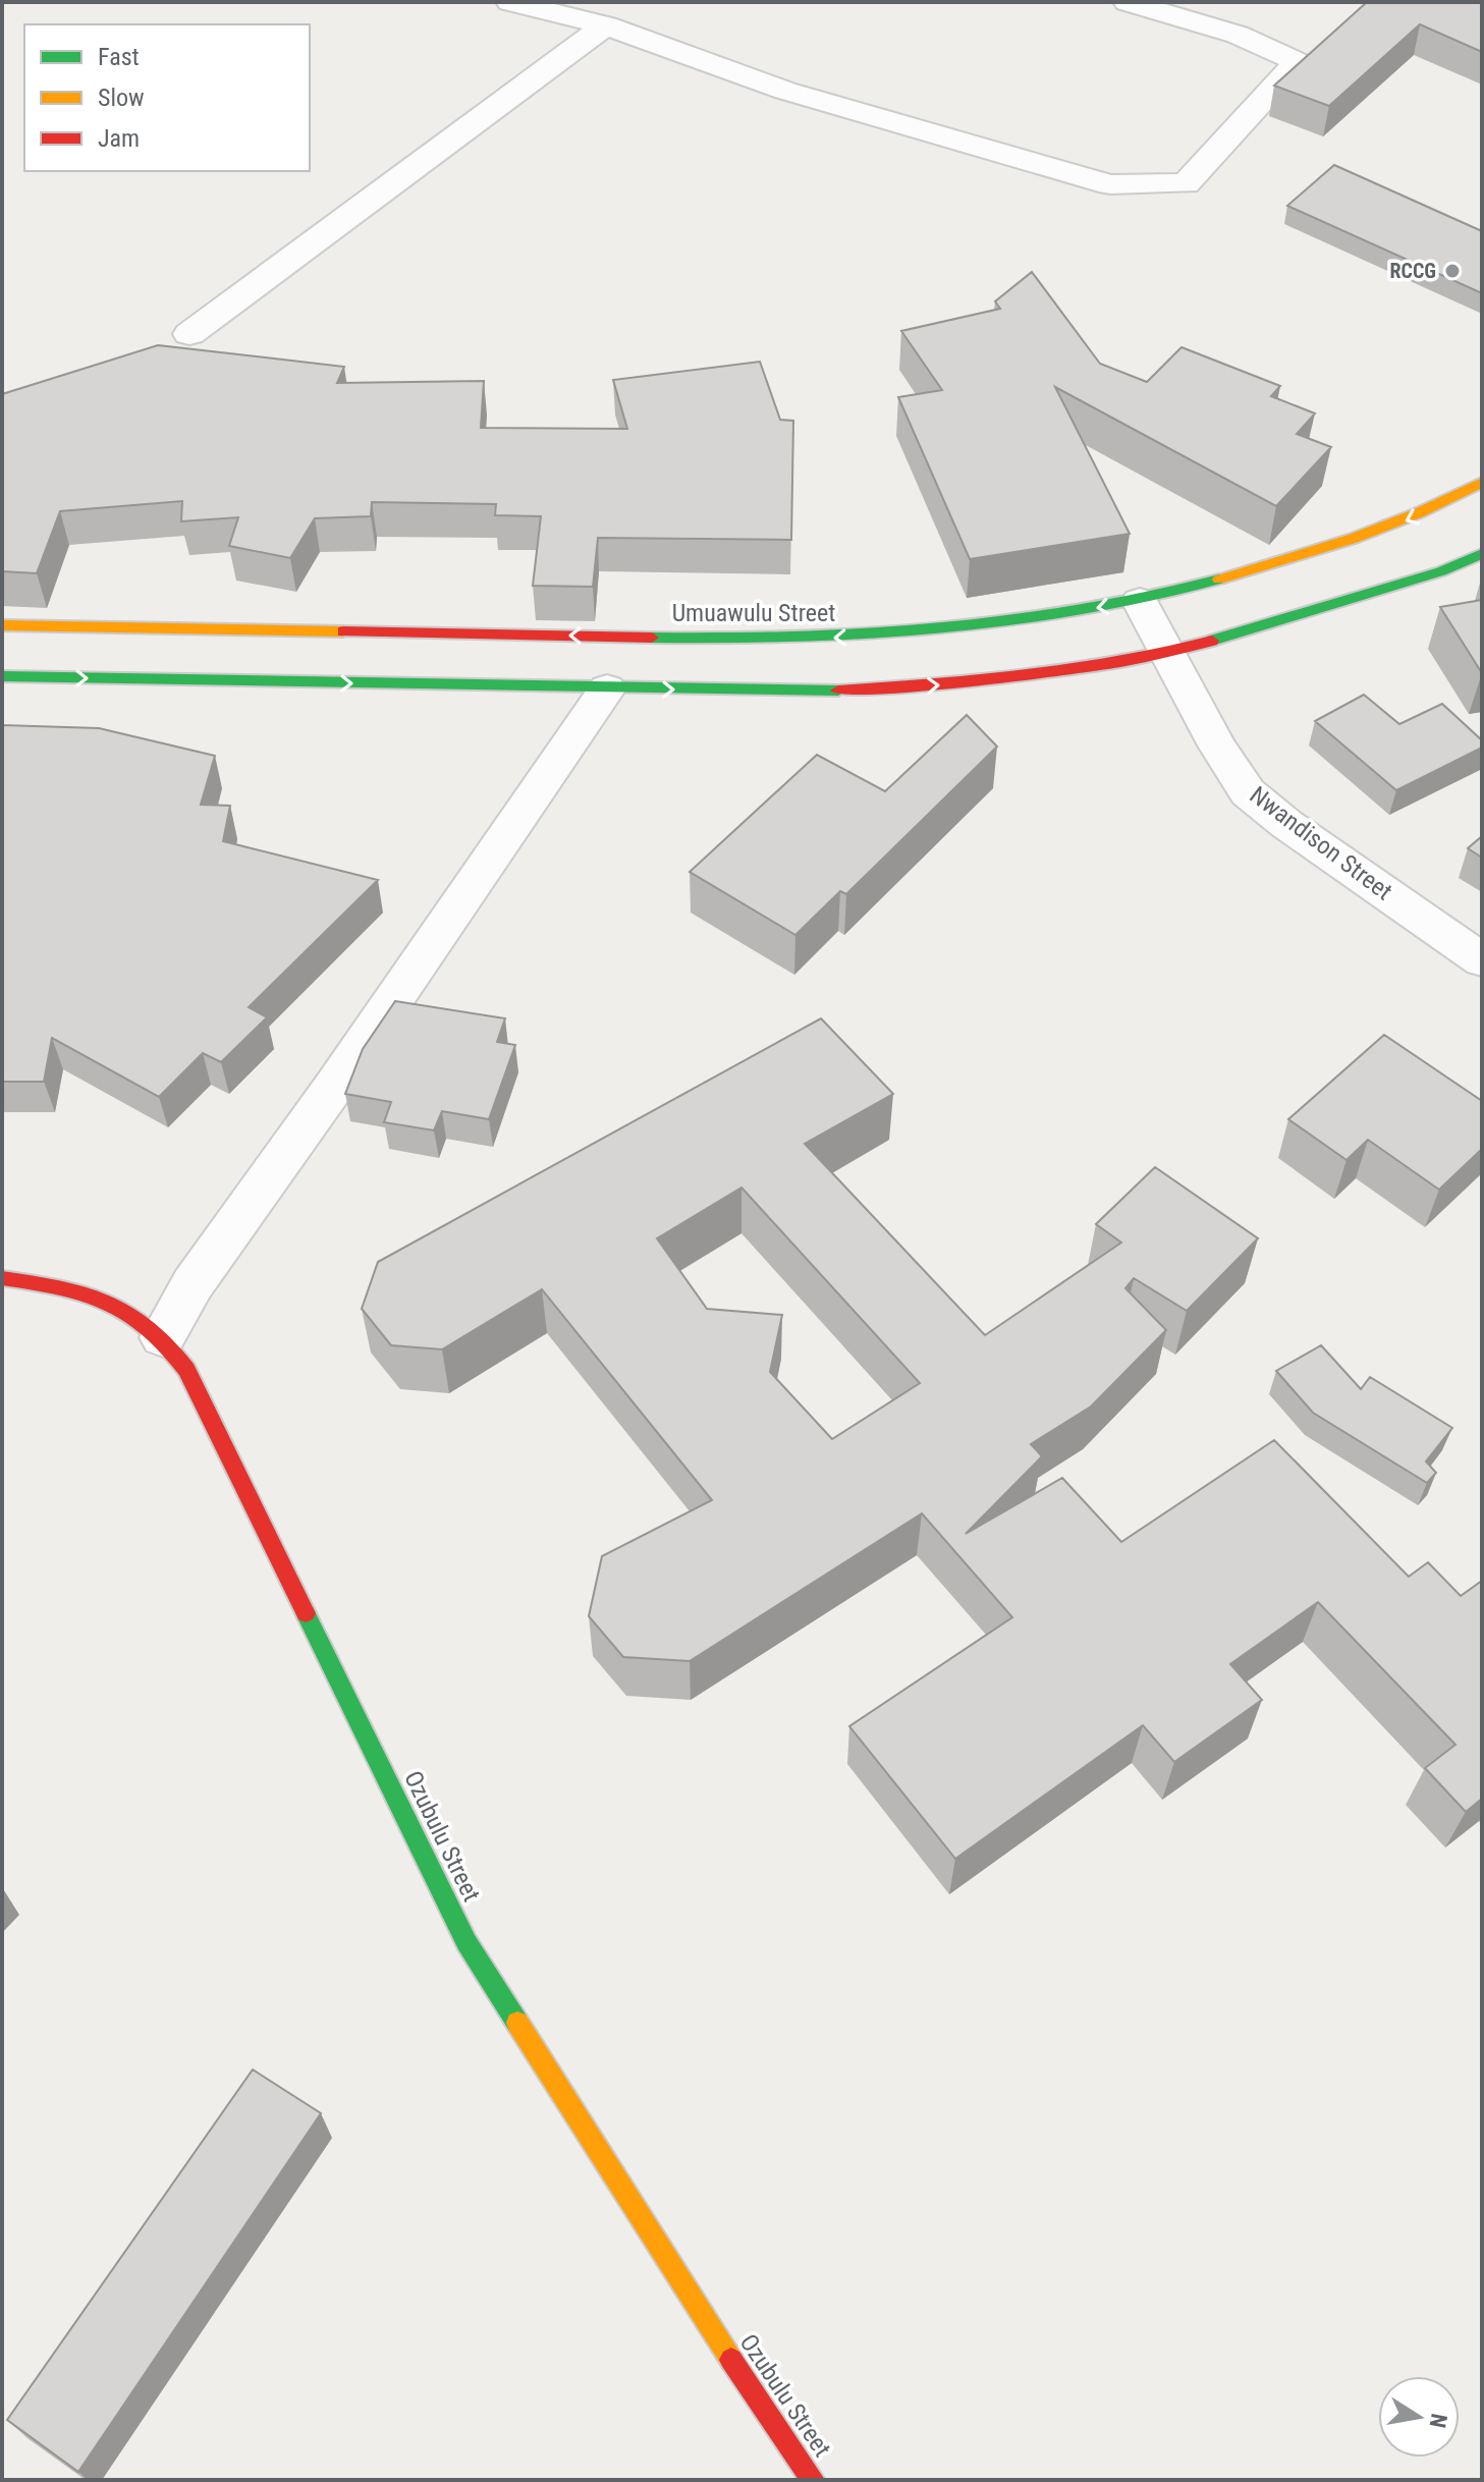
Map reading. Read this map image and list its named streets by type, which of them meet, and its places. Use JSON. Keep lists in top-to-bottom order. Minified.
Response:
{"streets":{"main road":["Umuawulu Street","Ozubulu Street"],"street":["Nwandison Street"]},"crossings":[["Umuawulu Street","Nwandison Street"]],"places":["RCCG"],"legend":["Fast","Slow","Jam"],"north":"right"}
